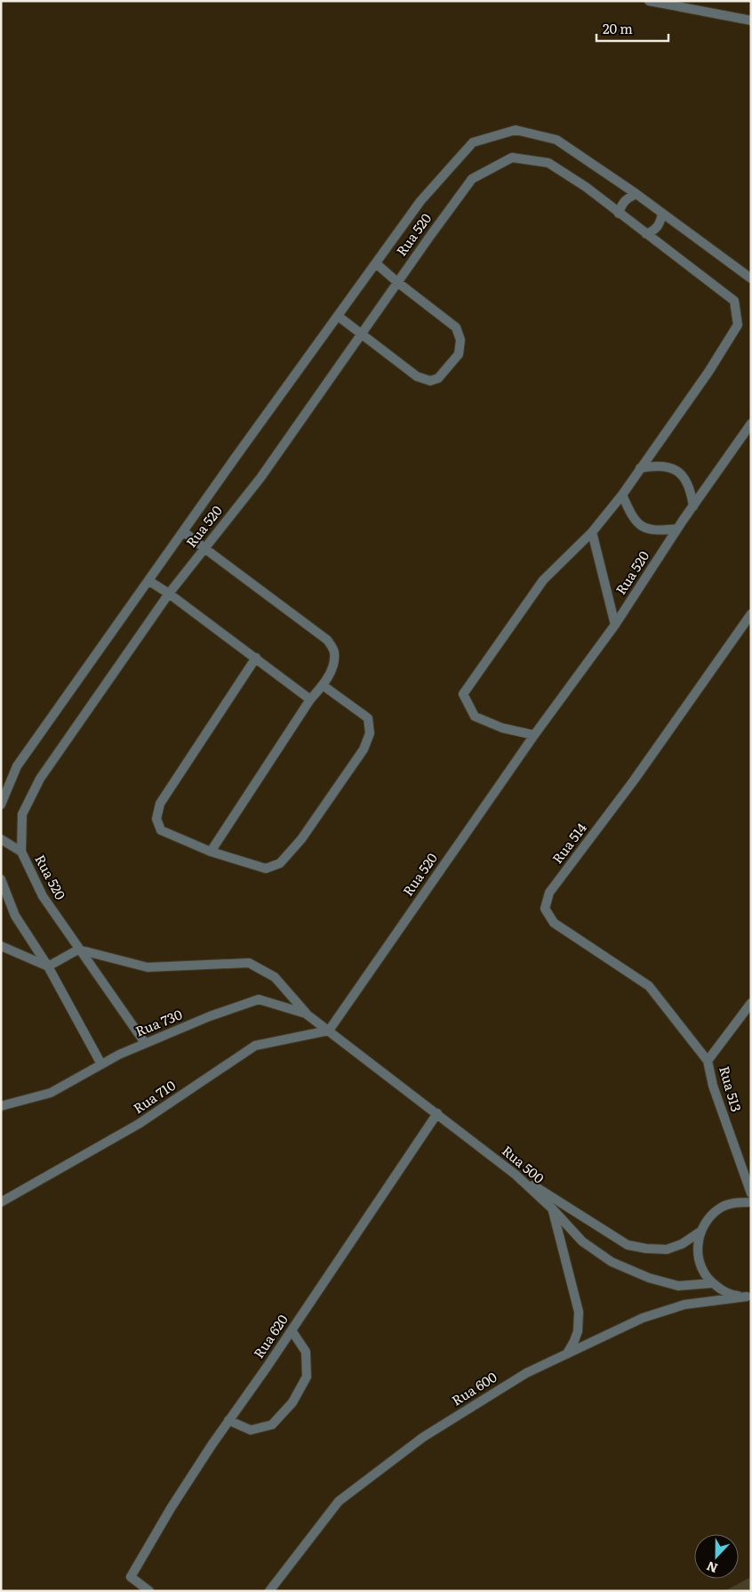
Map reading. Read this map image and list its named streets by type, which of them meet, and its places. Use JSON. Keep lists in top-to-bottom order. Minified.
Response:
{"streets":{"lane":["Rua 520","Rua 514","Rua 730","Rua 513","Rua 710","Rua 500","Rua 620","Rua 600"]},"crossings":[["Rua 520","Rua 730"],["Rua 520","Rua 710"],["Rua 520","Rua 500"],["Rua 514","Rua 513"],["Rua 730","Rua 710"],["Rua 730","Rua 500"],["Rua 710","Rua 500"],["Rua 500","Rua 620"]],"scale_bar":"20 m","north":"bottom"}
